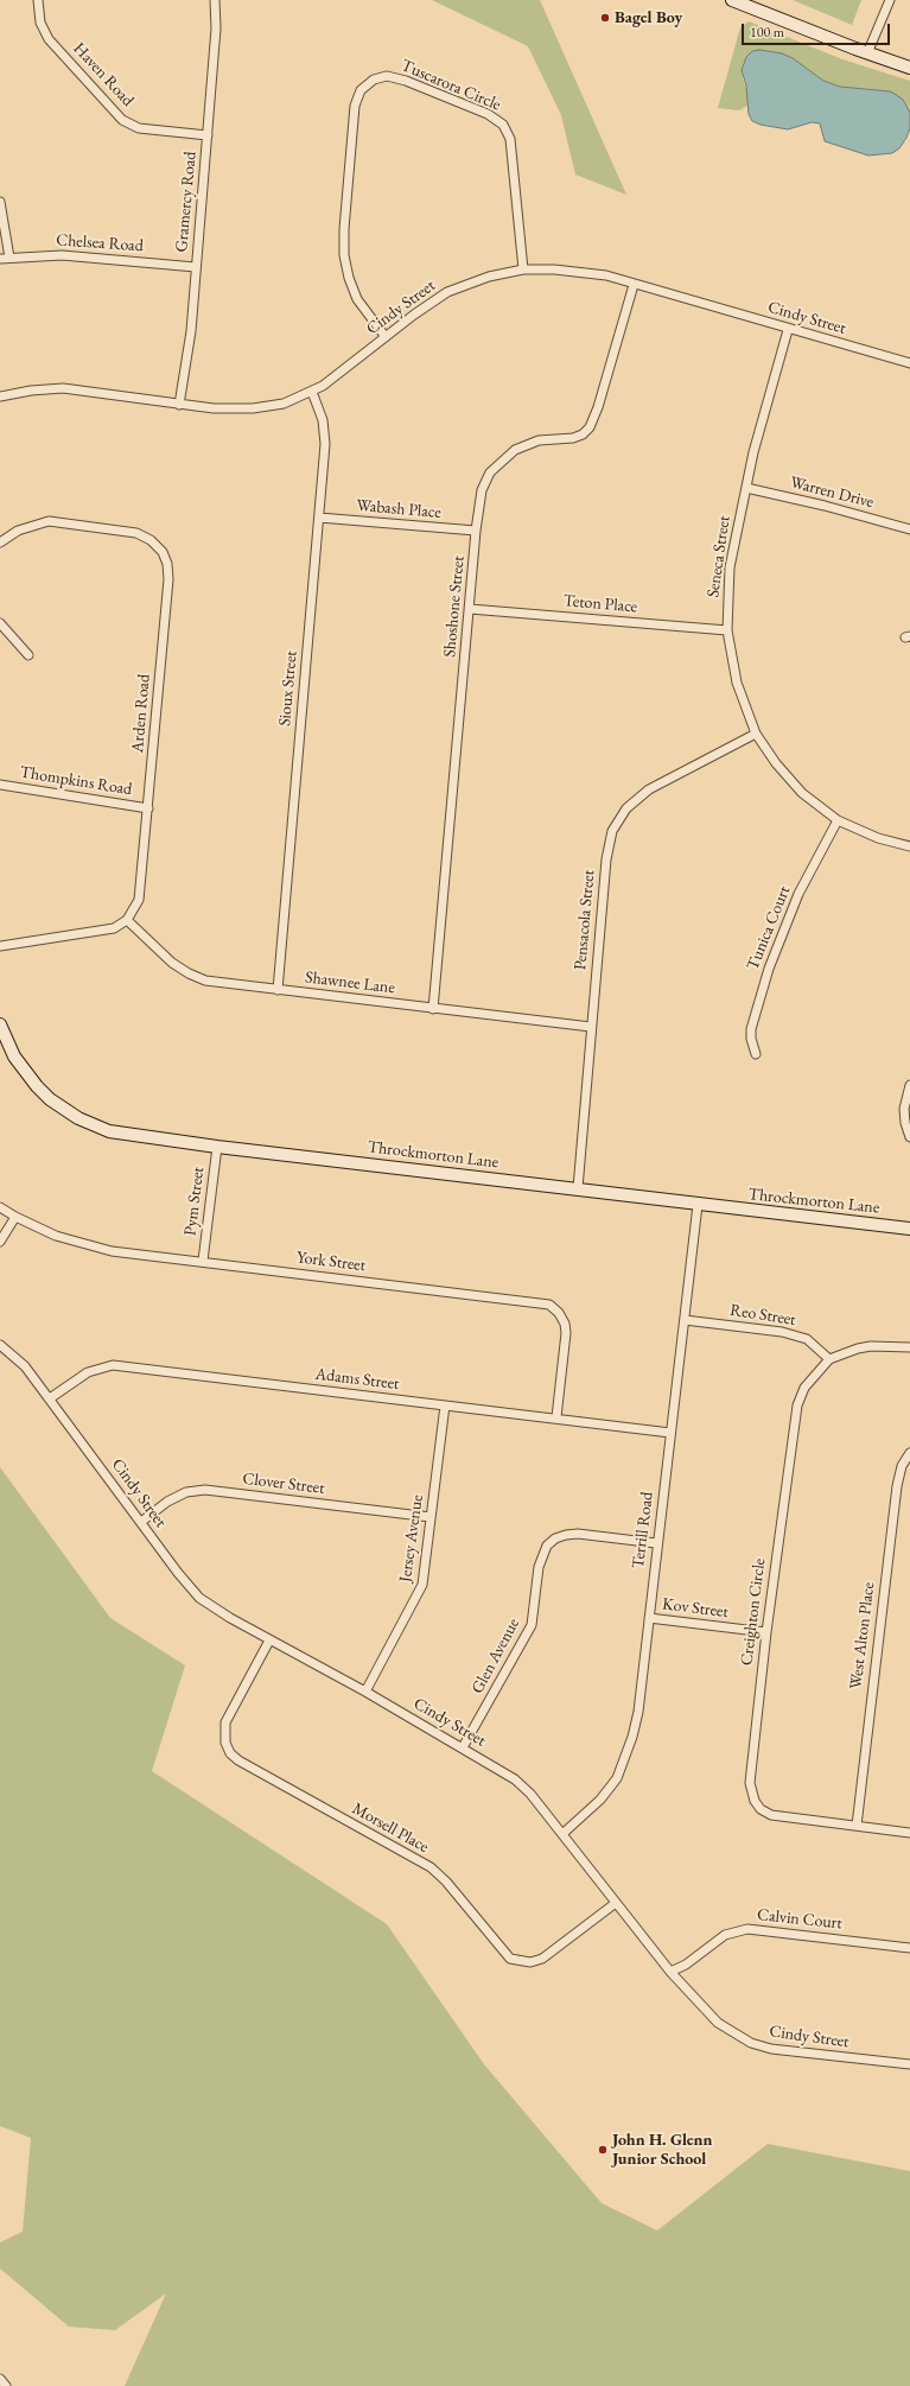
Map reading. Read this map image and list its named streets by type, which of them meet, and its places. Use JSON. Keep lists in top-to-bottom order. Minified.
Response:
{"streets":{"street":["Haven Road","Tuscarora Circle","Gramercy Road","Chelsea Road","Cindy Street","Warren Drive","Wabash Place","Seneca Street","Teton Place","Shoshone Street","Sioux Street","Arden Road","Thompkins Road","Pensacola Street","Tunica Court","Shawnee Lane","Throckmorton Lane","Pym Street","York Street","Reo Street","Adams Street","Clover Street","Terrill Road","Jersey Avenue","Kov Street","Creighton Circle","West Alton Place","Glen Avenue","Morsell Place","Calvin Court"]},"crossings":[["Haven Road","Gramercy Road"],["Tuscarora Circle","Cindy Street"],["Gramercy Road","Chelsea Road"],["Gramercy Road","Cindy Street"],["Cindy Street","Seneca Street"],["Cindy Street","Shoshone Street"],["Cindy Street","Sioux Street"],["Cindy Street","Adams Street"],["Cindy Street","Clover Street"],["Cindy Street","Terrill Road"],["Cindy Street","Jersey Avenue"],["Cindy Street","Glen Avenue"],["Cindy Street","Morsell Place"],["Cindy Street","Calvin Court"],["Warren Drive","Seneca Street"],["Wabash Place","Shoshone Street"],["Wabash Place","Sioux Street"],["Seneca Street","Teton Place"],["Seneca Street","Pensacola Street"],["Seneca Street","Tunica Court"],["Teton Place","Shoshone Street"],["Shoshone Street","Shawnee Lane"],["Sioux Street","Shawnee Lane"],["Arden Road","Thompkins Road"],["Arden Road","Shawnee Lane"],["Pensacola Street","Shawnee Lane"],["Pensacola Street","Throckmorton Lane"],["Throckmorton Lane","Pym Street"],["Throckmorton Lane","Terrill Road"],["Pym Street","York Street"],["York Street","Adams Street"],["Reo Street","Terrill Road"],["Reo Street","Creighton Circle"],["Adams Street","Terrill Road"],["Adams Street","Jersey Avenue"],["Clover Street","Jersey Avenue"],["Terrill Road","Kov Street"],["Terrill Road","Glen Avenue"],["Kov Street","Creighton Circle"],["Creighton Circle","West Alton Place"]],"places":["Bagel Boy","John H. Glenn Junior School"],"scale_bar":"100 m"}
